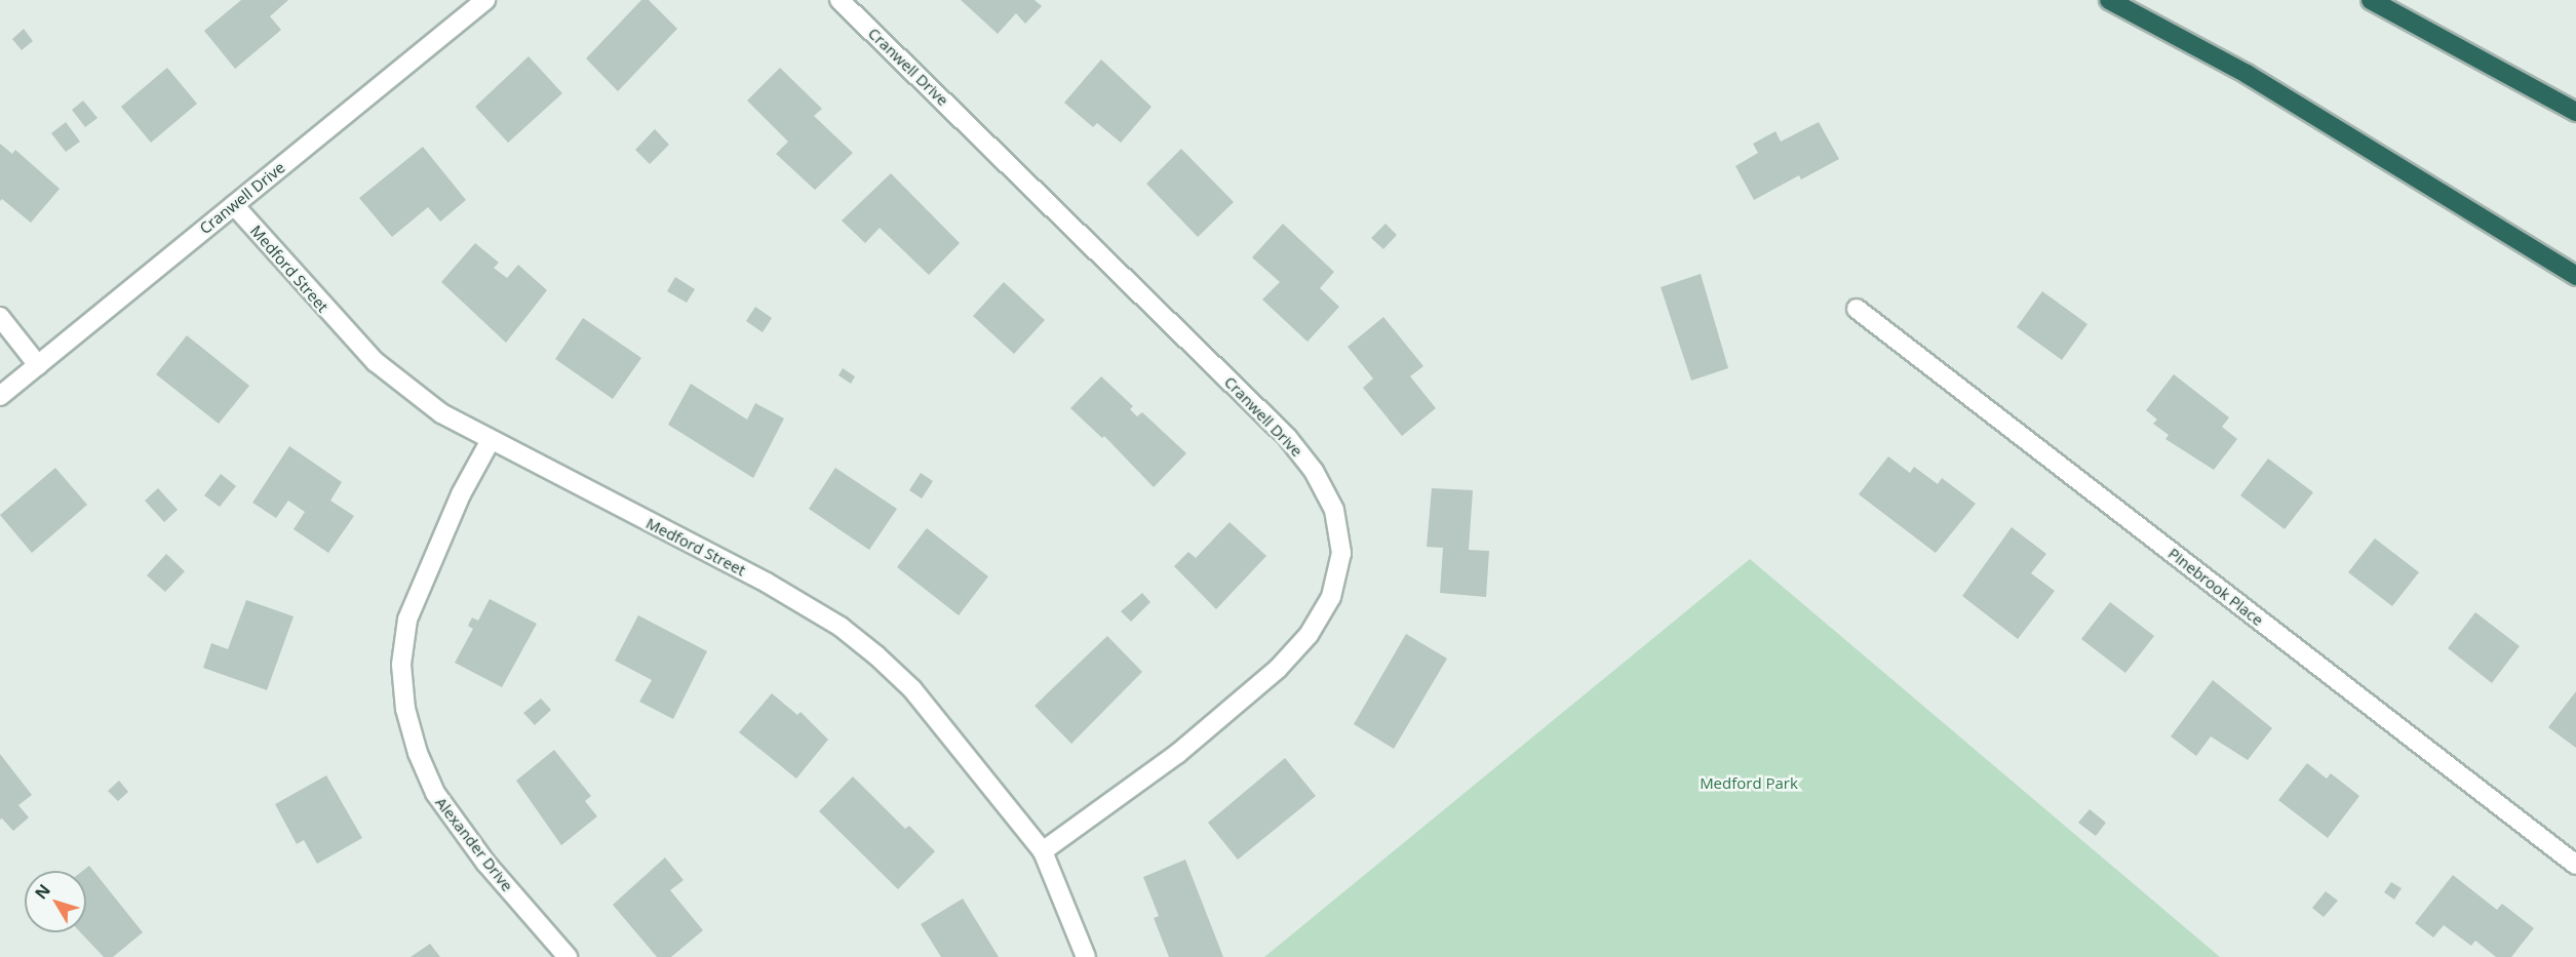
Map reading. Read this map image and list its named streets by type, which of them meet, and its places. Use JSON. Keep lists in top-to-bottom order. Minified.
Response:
{"streets":{"street":["Cranwell Drive","Medford Street","Pinebrook Place","Alexander Drive"]},"crossings":[["Cranwell Drive","Medford Street"],["Medford Street","Alexander Drive"]],"parks":["Medford Park"],"north":"top left"}
